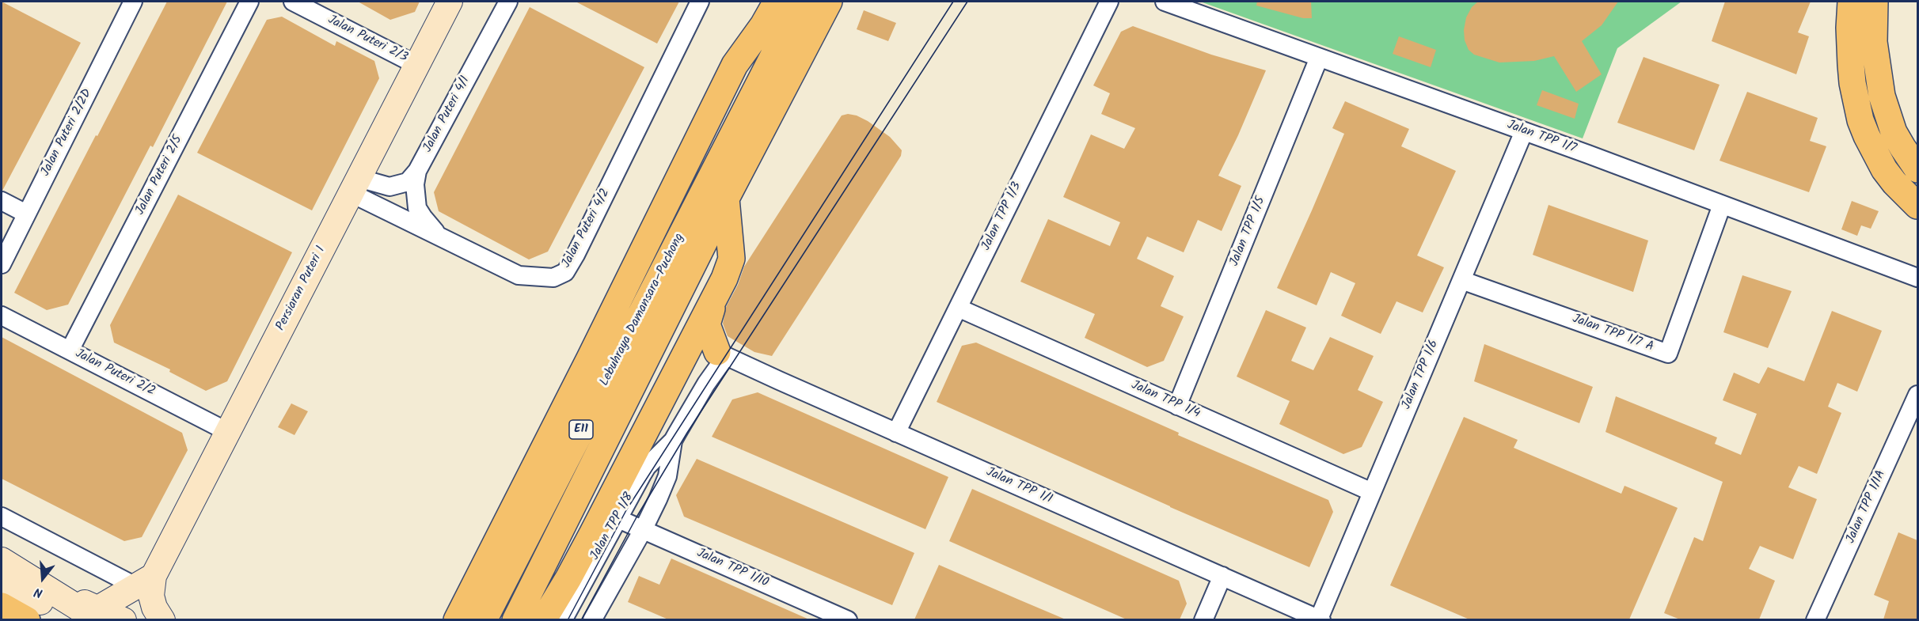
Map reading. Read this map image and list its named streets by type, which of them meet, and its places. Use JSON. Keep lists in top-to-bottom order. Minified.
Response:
{"streets":{"highway":["Lebuhraya Damansara–Puchong","E11"],"street":["Jalan Puteri 2/3","Jalan Puteri 4/1","Jalan Puteri 2/2D","Jalan TPP 1/7","Jalan Puteri 2/5","Jalan TPP 1/3","Jalan Puteri 4/2","Jalan TPP 1/5","Persiaran Puteri 1","Jalan TPP 1/7 A","Jalan Puteri 2/2","Jalan TPP 1/6","Jalan TPP 1/4","Jalan TPP 1/1","Jalan TPP 1/1A","Jalan TPP 1/8","Jalan TPP 1/10"]},"crossings":[["Jalan Puteri 2/3","Persiaran Puteri 1"],["Jalan Puteri 4/1","Jalan Puteri 4/2"],["Jalan Puteri 4/1","Persiaran Puteri 1"],["Jalan TPP 1/7","Jalan TPP 1/5"],["Jalan TPP 1/7","Jalan TPP 1/7 A"],["Jalan TPP 1/7","Jalan TPP 1/6"],["Jalan Puteri 2/5","Jalan Puteri 2/2"],["Jalan TPP 1/3","Jalan TPP 1/4"],["Jalan TPP 1/3","Jalan TPP 1/1"],["Jalan Puteri 4/2","Persiaran Puteri 1"],["Jalan TPP 1/5","Jalan TPP 1/4"],["Persiaran Puteri 1","Jalan Puteri 2/2"],["Lebuhraya Damansara–Puchong","E11"],["Jalan TPP 1/7 A","Jalan TPP 1/6"],["Jalan TPP 1/6","Jalan TPP 1/4"],["Jalan TPP 1/6","Jalan TPP 1/1"],["Jalan TPP 1/1","Jalan TPP 1/8"],["Jalan TPP 1/8","Jalan TPP 1/10"]],"north":"bottom"}
